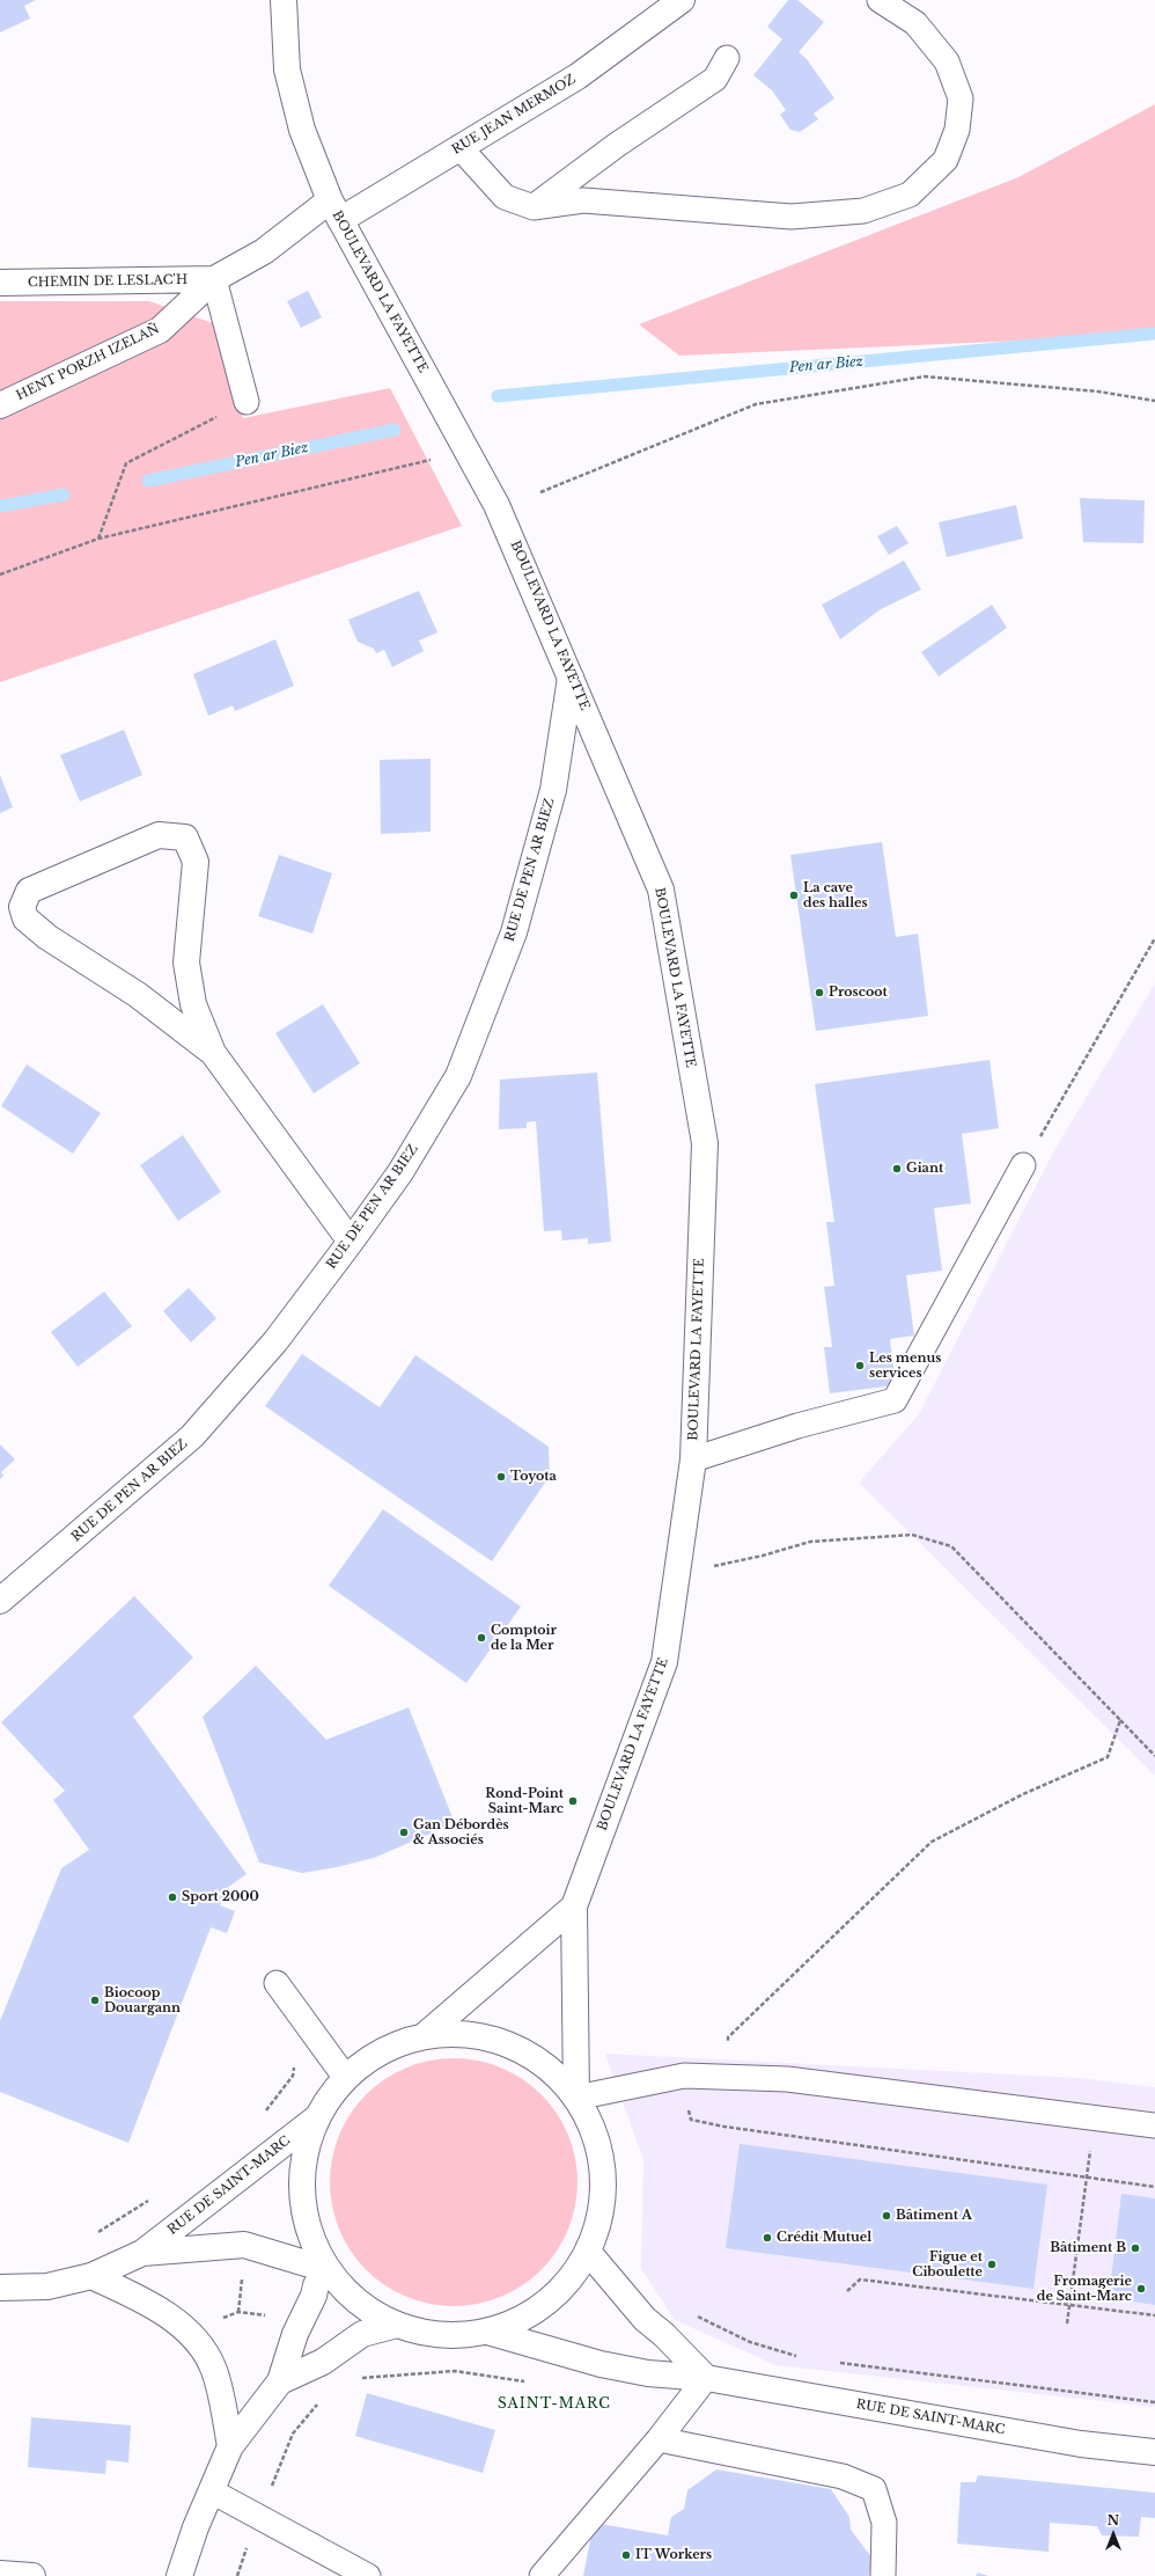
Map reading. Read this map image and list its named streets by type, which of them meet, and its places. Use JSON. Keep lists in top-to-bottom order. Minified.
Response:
{"streets":{"main road":["RUE JEAN MERMOZ","CHEMIN DE LESLAC'H","BOULEVARD LA FAYETTE","HENT PORZH IZELAÑ","RUE DE PEN AR BIEZ","RUE DE SAINT-MARC"]},"crossings":[["RUE JEAN MERMOZ","BOULEVARD LA FAYETTE"],["RUE JEAN MERMOZ","HENT PORZH IZELAÑ"],["CHEMIN DE LESLAC'H","HENT PORZH IZELAÑ"],["BOULEVARD LA FAYETTE","HENT PORZH IZELAÑ"],["BOULEVARD LA FAYETTE","RUE DE PEN AR BIEZ"]],"districts":["SAINT-MARC"],"water":["Pen ar Biez"],"places":["La cave des halles","Proscoot","Giant","Les menus services","Toyota","Comptoir de la Mer","Rond-Point Saint-Marc","Gan Débordès & Associés","Sport 2000","Biocoop Douargann","Bâtiment A","Crédit Mutuel","Bâtiment B","Figue et Ciboulette","Fromagerie de Saint-Marc","IT Workers"],"north":"top"}
